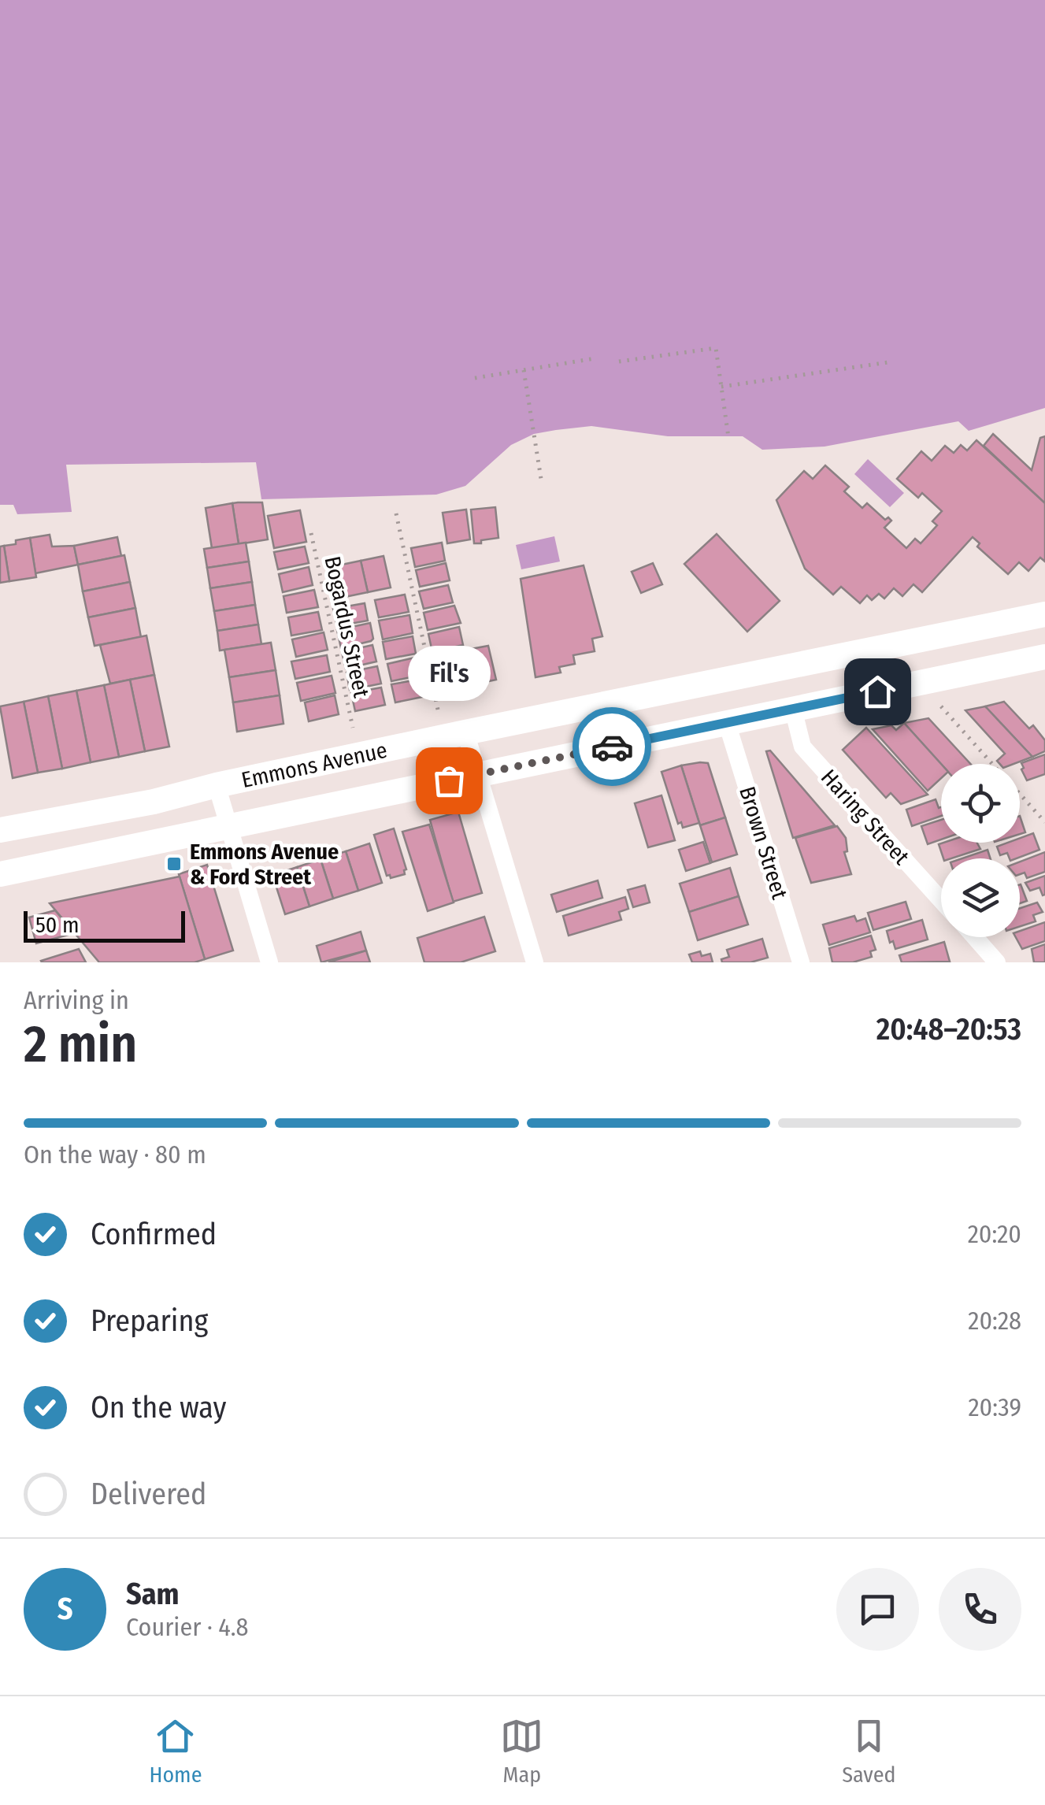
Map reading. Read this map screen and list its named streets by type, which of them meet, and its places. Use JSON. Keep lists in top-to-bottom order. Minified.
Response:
{"streets":{"main road":["Emmons Avenue"],"street":["Haring Street","Brown Street"],"path":["Bogardus Street"]},"crossings":[["Emmons Avenue","Haring Street"],["Emmons Avenue","Brown Street"]],"places":{"other":["Fil's"],"transit":["Emmons Avenue & Ford Street"]},"scale_bar":"50 m","page":{"bubble":"Fil's","scale":"50 m","heading":["2 min","Arriving in","20:48–20:53"],"panel":["Sam","Courier · 4.8"],"bar":"On the way · 80 m","list":[["Confirmed","20:20"],["Preparing","20:28"],["On the way","20:39"],"Delivered"],"round":"S","tabs":["Home","Map","Saved"]}}
